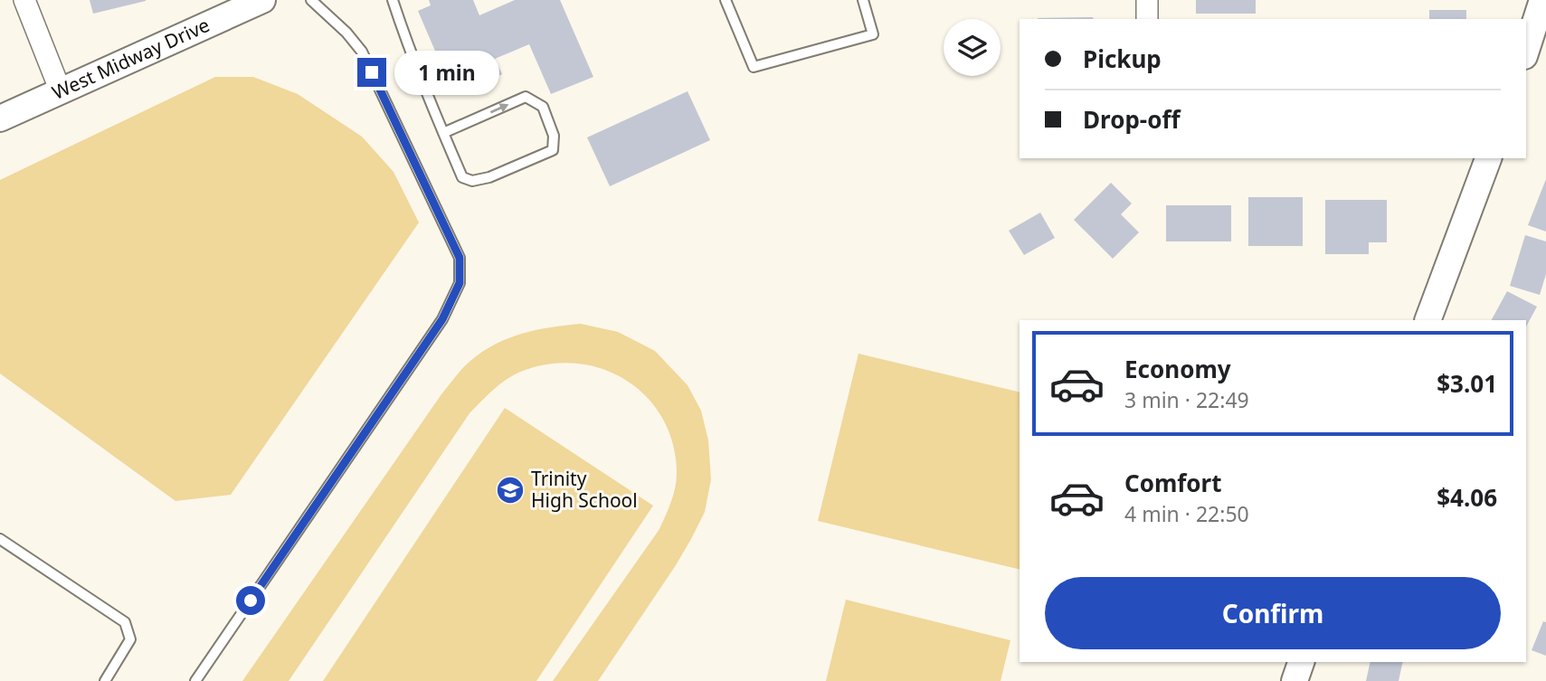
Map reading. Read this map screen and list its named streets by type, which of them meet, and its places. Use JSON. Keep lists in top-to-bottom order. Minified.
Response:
{"streets":{"street":["West Midway Drive"]},"places":{"school or university":["Trinity High School"]},"page":{"banner":["Pickup","Drop-off"],"bubble":"1 min","list":[{"name":"Economy","note":"3 min · 22:49","value":"$3.01"},{"name":"Comfort","note":"4 min · 22:50","value":"$4.06"}],"buttons":"Confirm"}}
